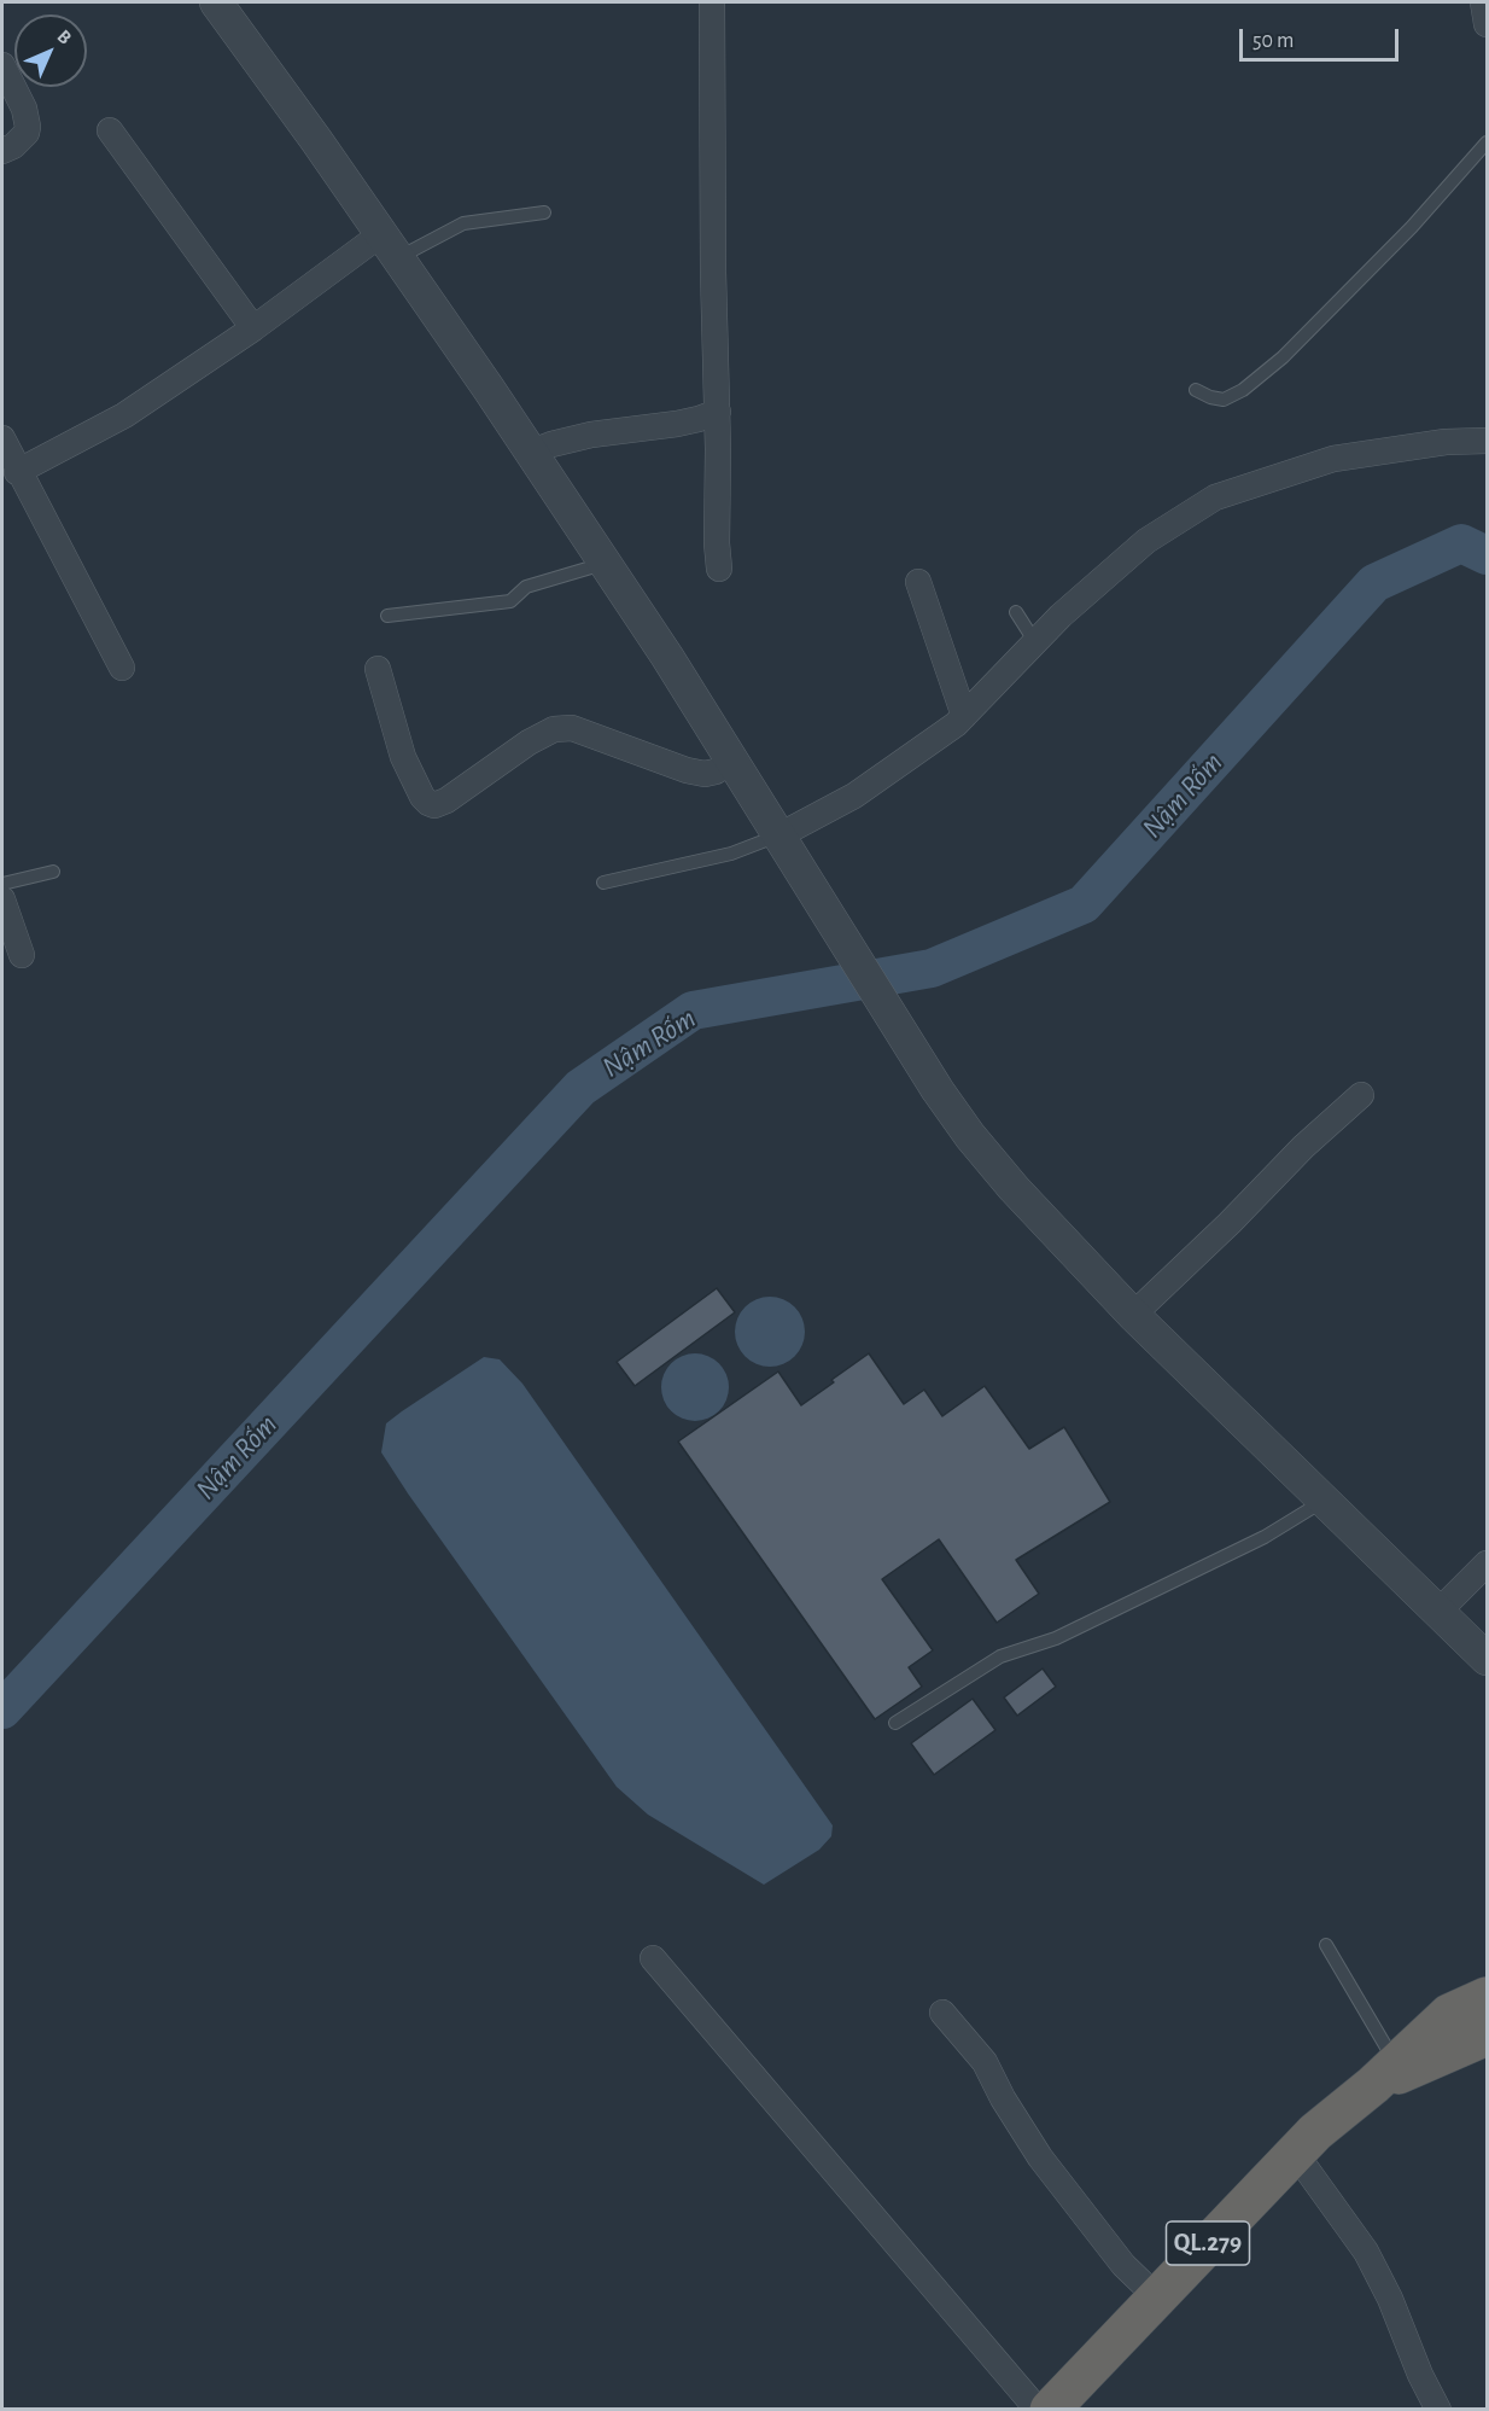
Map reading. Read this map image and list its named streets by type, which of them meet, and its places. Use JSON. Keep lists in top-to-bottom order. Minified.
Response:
{"streets":{"highway":["QL.279"]},"water":["Nậm Rốm"],"scale_bar":"50 m","north":"top right"}
